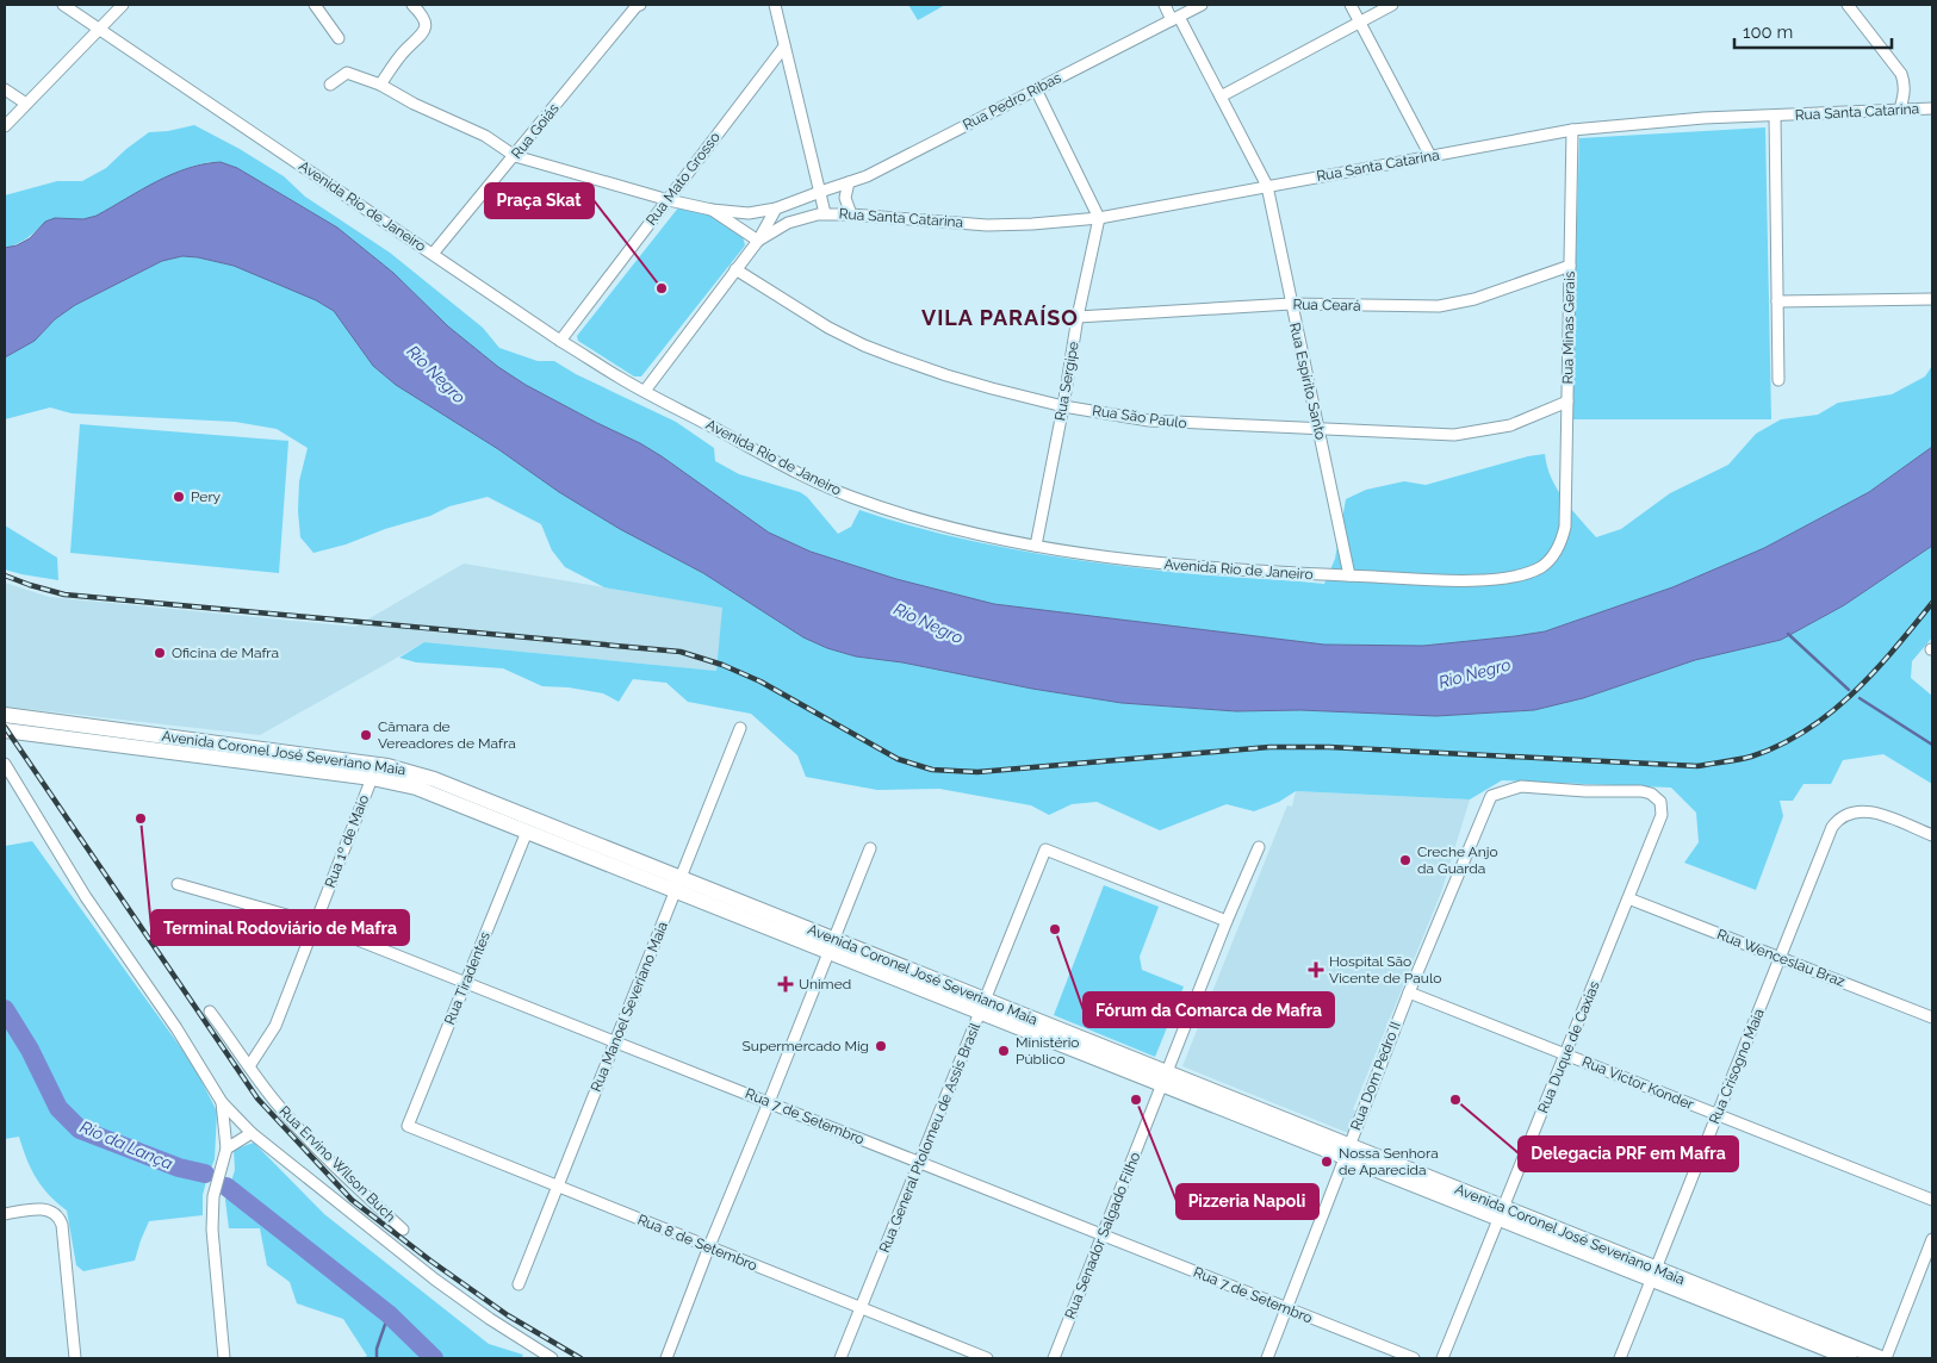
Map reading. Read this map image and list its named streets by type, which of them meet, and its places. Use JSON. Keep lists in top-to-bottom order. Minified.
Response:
{"streets":{"main road":["Avenida Coronel José Severiano Maia"],"street":["Rua Pedro Ribas","Rua Santa Catarina","Rua Goiás","Rua Mato Grosso","Avenida Rio de Janeiro","Rua Ceará","Rua Minas Gerais","Rua Sergipe","Rua Espírito Santo","Rua São Paulo","Rua 1º de Maio","Rua Wenceslau Braz","Rua Tiradentes","Rua Manoel Severiano Maia","Rua Duque de Caxias","Rua Crisogno Maia","Rua Dom Pedro II","Rua Victor Konder","Rua 7 de Setembro","Rua General Ptolomeu de Assis Brasil","Rua Ervino Wilson Buch","Rua Senador Salgado Filho","Rua 8 de Setembro"]},"crossings":[["Rua Pedro Ribas","Rua Santa Catarina"],["Rua Pedro Ribas","Rua Espírito Santo"],["Rua Santa Catarina","Rua Mato Grosso"],["Rua Santa Catarina","Rua Minas Gerais"],["Rua Santa Catarina","Rua Sergipe"],["Rua Santa Catarina","Rua Espírito Santo"],["Rua Goiás","Avenida Rio de Janeiro"],["Rua Mato Grosso","Avenida Rio de Janeiro"],["Avenida Rio de Janeiro","Rua Minas Gerais"],["Avenida Rio de Janeiro","Rua Sergipe"],["Avenida Rio de Janeiro","Rua Espírito Santo"],["Rua Ceará","Rua Minas Gerais"],["Rua Ceará","Rua Sergipe"],["Rua Ceará","Rua Espírito Santo"],["Rua Minas Gerais","Rua São Paulo"],["Rua Sergipe","Rua São Paulo"],["Rua Espírito Santo","Rua São Paulo"],["Avenida Coronel José Severiano Maia","Rua 1º de Maio"],["Avenida Coronel José Severiano Maia","Rua Tiradentes"],["Avenida Coronel José Severiano Maia","Rua Manoel Severiano Maia"],["Avenida Coronel José Severiano Maia","Rua Duque de Caxias"],["Avenida Coronel José Severiano Maia","Rua Crisogno Maia"],["Avenida Coronel José Severiano Maia","Rua Dom Pedro II"],["Avenida Coronel José Severiano Maia","Rua General Ptolomeu de Assis Brasil"],["Avenida Coronel José Severiano Maia","Rua Senador Salgado Filho"],["Rua 1º de Maio","Rua 7 de Setembro"],["Rua 1º de Maio","Rua Ervino Wilson Buch"],["Rua Wenceslau Braz","Rua Duque de Caxias"],["Rua Wenceslau Braz","Rua Crisogno Maia"],["Rua Tiradentes","Rua 7 de Setembro"],["Rua Tiradentes","Rua 8 de Setembro"],["Rua Manoel Severiano Maia","Rua 7 de Setembro"],["Rua Manoel Severiano Maia","Rua 8 de Setembro"],["Rua Duque de Caxias","Rua Dom Pedro II"],["Rua Duque de Caxias","Rua Victor Konder"],["Rua Crisogno Maia","Rua Victor Konder"],["Rua Dom Pedro II","Rua Victor Konder"],["Rua Dom Pedro II","Rua 7 de Setembro"],["Rua 7 de Setembro","Rua General Ptolomeu de Assis Brasil"],["Rua 7 de Setembro","Rua Senador Salgado Filho"],["Rua General Ptolomeu de Assis Brasil","Rua Senador Salgado Filho"],["Rua General Ptolomeu de Assis Brasil","Rua 8 de Setembro"]],"districts":["VILA PARAÍSO"],"water":["Rio Negro","Rio da Lança"],"places":{"other":["Praça Skat","Pery","Oficina de Mafra","Câmara de Vereadores de Mafra","Terminal Rodoviário de Mafra","Creche Anjo da Guarda","Fórum da Comarca de Mafra","Supermercado Mig","Ministério Público","Pizzeria Napoli","Delegacia PRF em Mafra","Nossa Senhora de Aparecida"],"health":["Hospital São Vicente de Paulo","Unimed"]},"scale_bar":"100 m"}
